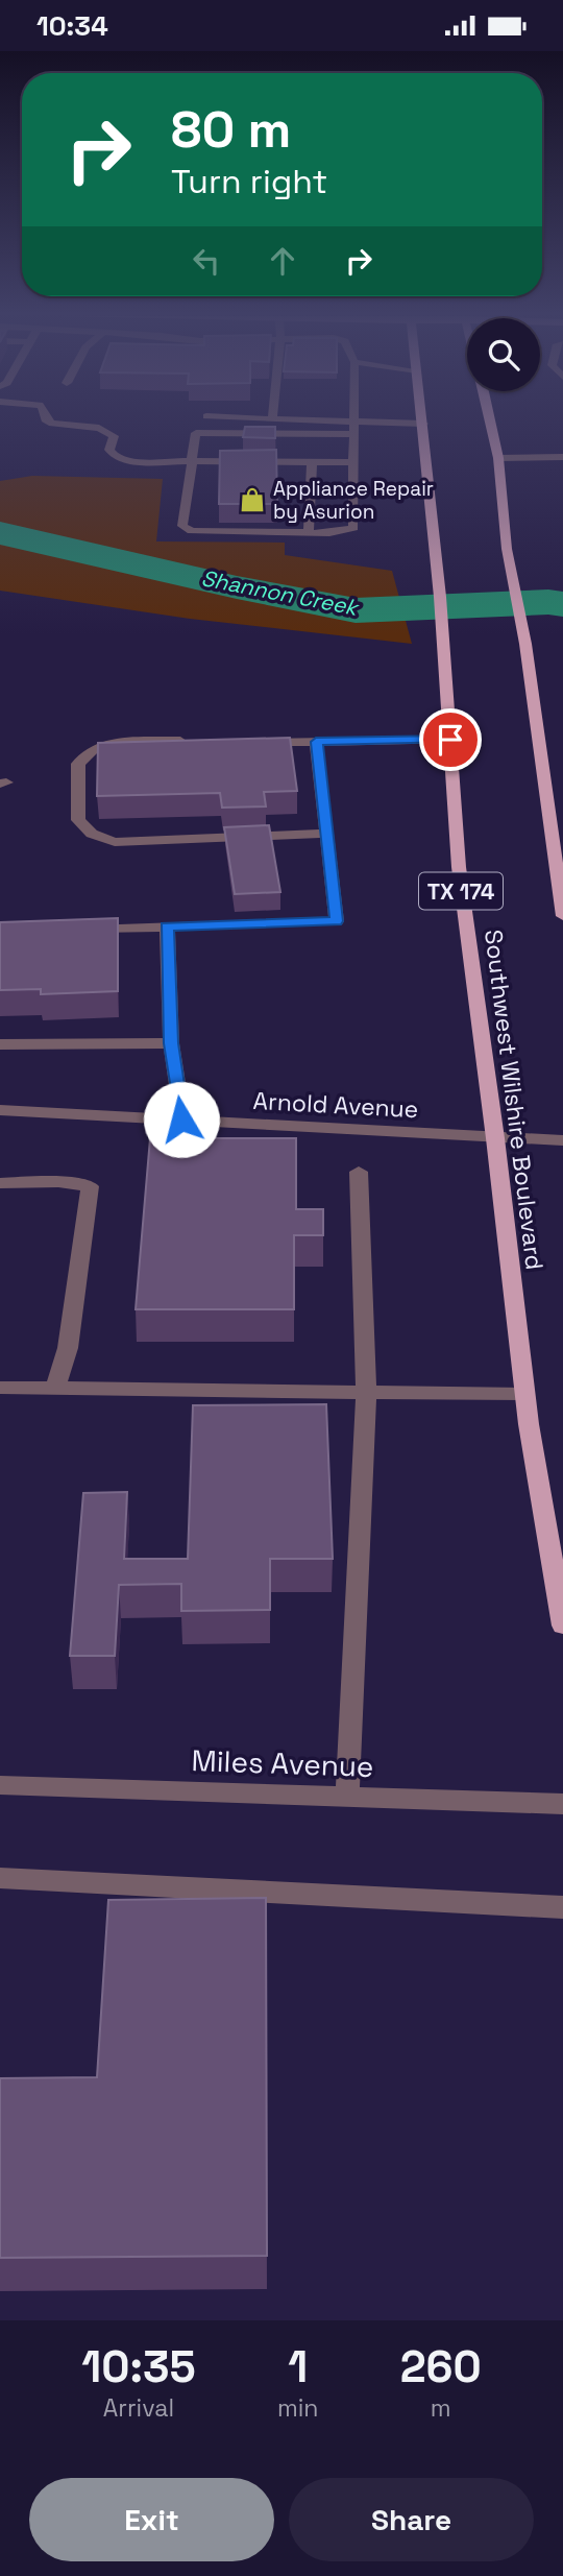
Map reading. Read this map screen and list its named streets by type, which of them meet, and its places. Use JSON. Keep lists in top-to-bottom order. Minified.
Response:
{"streets":{"main road":["TX 174","Southwest Wilshire Boulevard"],"street":["Arnold Avenue","Miles Avenue"]},"crossings":[["Southwest Wilshire Boulevard","Arnold Avenue"]],"water":["Shannon Creek"],"places":{"shop":["Appliance Repair by Asurion"]},"page":{"status":"10:34","turn":["80 m","Turn right"],"eta":["10:35","Arrival","1","min","260","m"],"buttons":["Exit","Share"]}}
